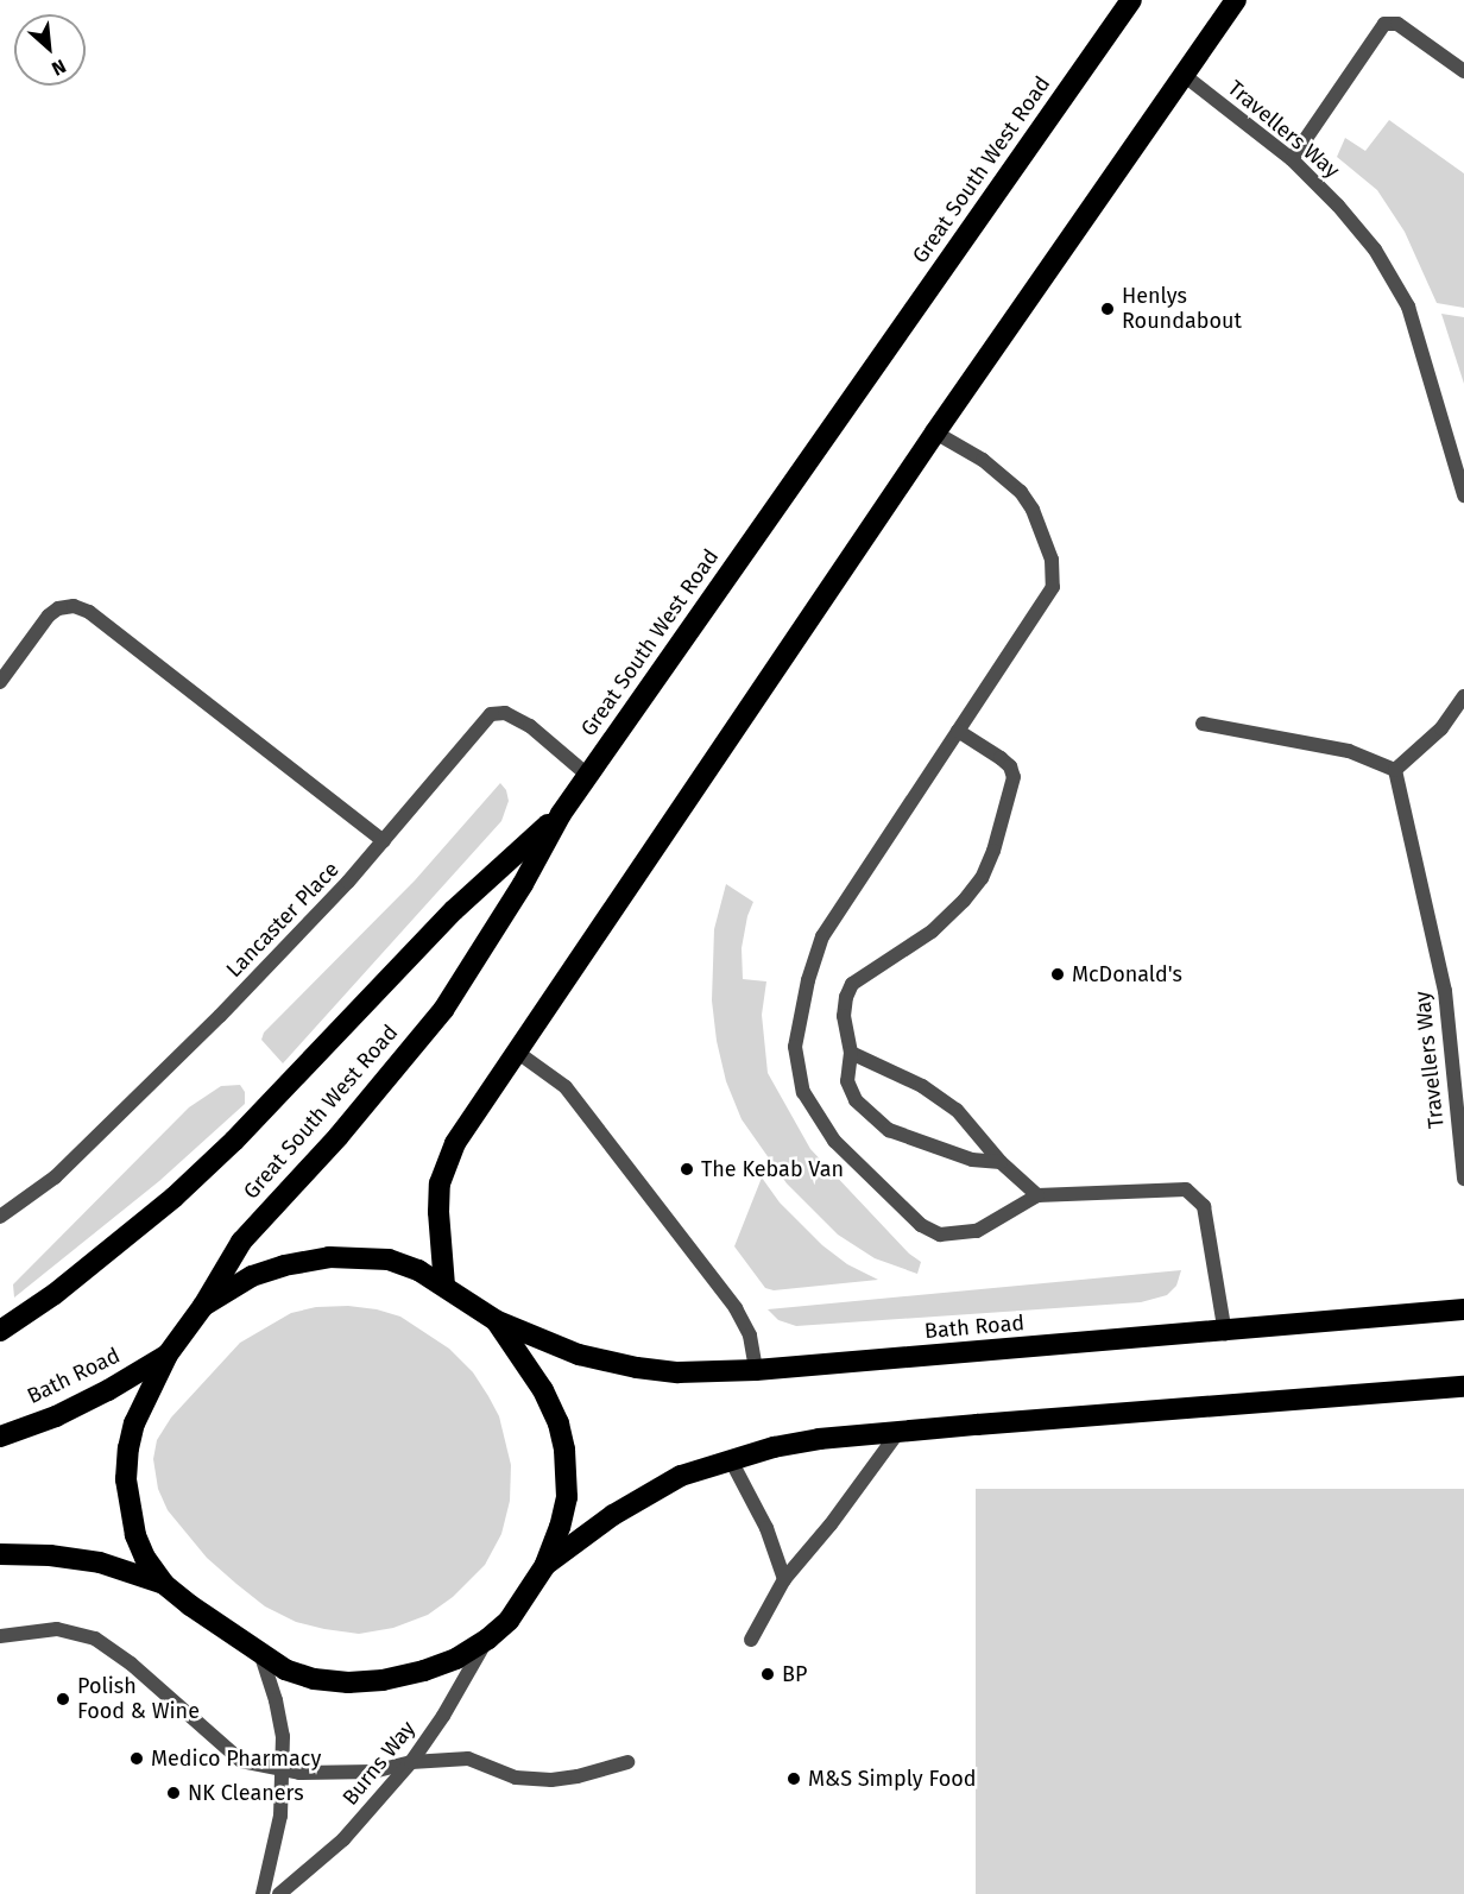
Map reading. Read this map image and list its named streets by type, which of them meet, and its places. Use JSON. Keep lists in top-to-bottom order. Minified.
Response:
{"streets":{"highway":["Great South West Road","Bath Road"],"street":["Travellers Way","Lancaster Place","Burns Way"]},"crossings":[["Great South West Road","Lancaster Place"]],"places":["Henlys Roundabout","McDonald's","The Kebab Van","BP","Polish Food & Wine","Medico Pharmacy","M&S Simply Food","NK Cleaners"],"north":"bottom right"}
